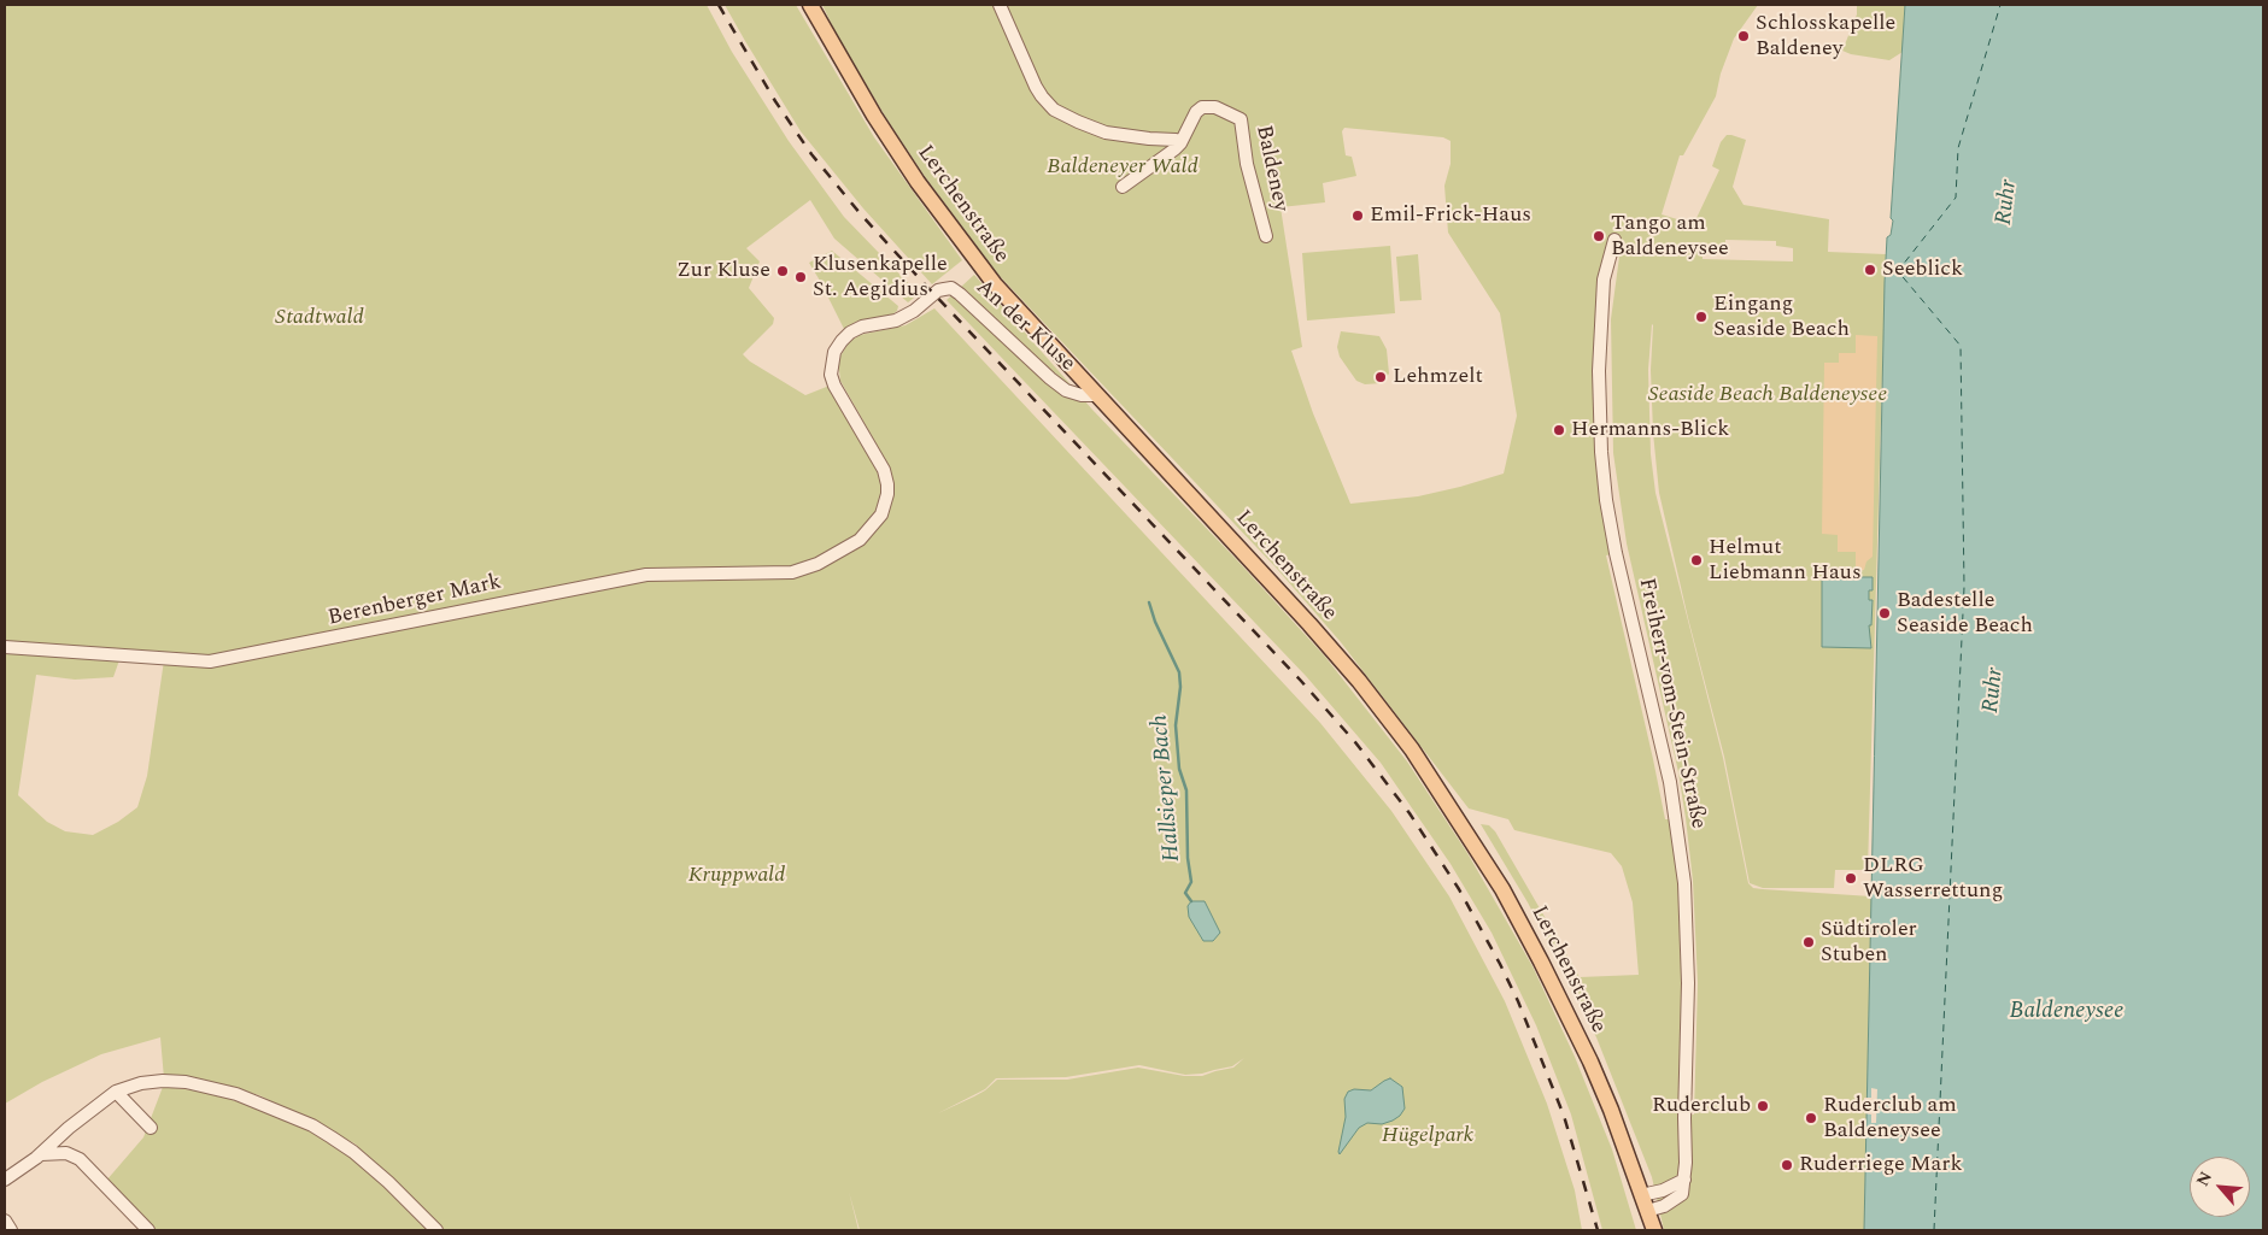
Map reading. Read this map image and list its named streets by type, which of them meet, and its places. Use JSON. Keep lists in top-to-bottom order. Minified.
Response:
{"streets":{"main road":["Lerchenstraße"],"street":["Baldeney","An der Kluse","Berenberger Mark","Freiherr-vom-Stein-Straße"]},"crossings":[["Lerchenstraße","An der Kluse"],["An der Kluse","Berenberger Mark"]],"water":["Ruhr","Hallsieper Bach","Baldeneysee"],"parks":["Baldeneyer Wald","Stadtwald","Seaside Beach Baldeneysee","Kruppwald","Hügelpark"],"places":["Schlosskapelle Baldeney","Emil-Frick-Haus","Tango am Baldeneysee","Seeblick","Zur Kluse","Klusenkapelle St. Aegidius","Eingang Seaside Beach","Lehmzelt","Hermanns-Blick","Helmut Liebmann Haus","Badestelle Seaside Beach","DLRG Wasserrettung","Südtiroler Stuben","Ruderclub","Ruderclub am Baldeneysee","Ruderriege Mark"],"north":"top left"}
